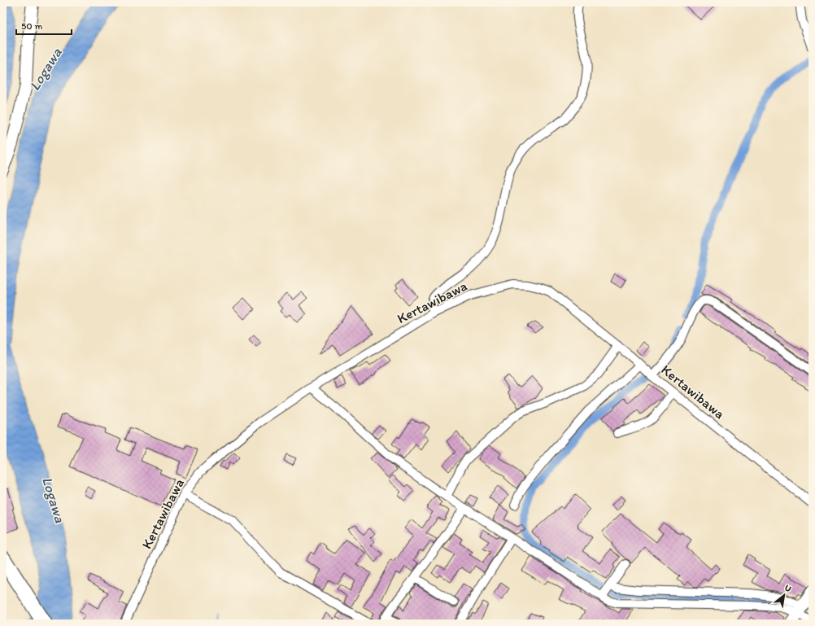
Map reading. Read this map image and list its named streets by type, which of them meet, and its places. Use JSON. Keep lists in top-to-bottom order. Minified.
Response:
{"streets":{"street":["Kertawibawa"]},"water":["Logawa"],"scale_bar":"50 m","north":"top right"}
